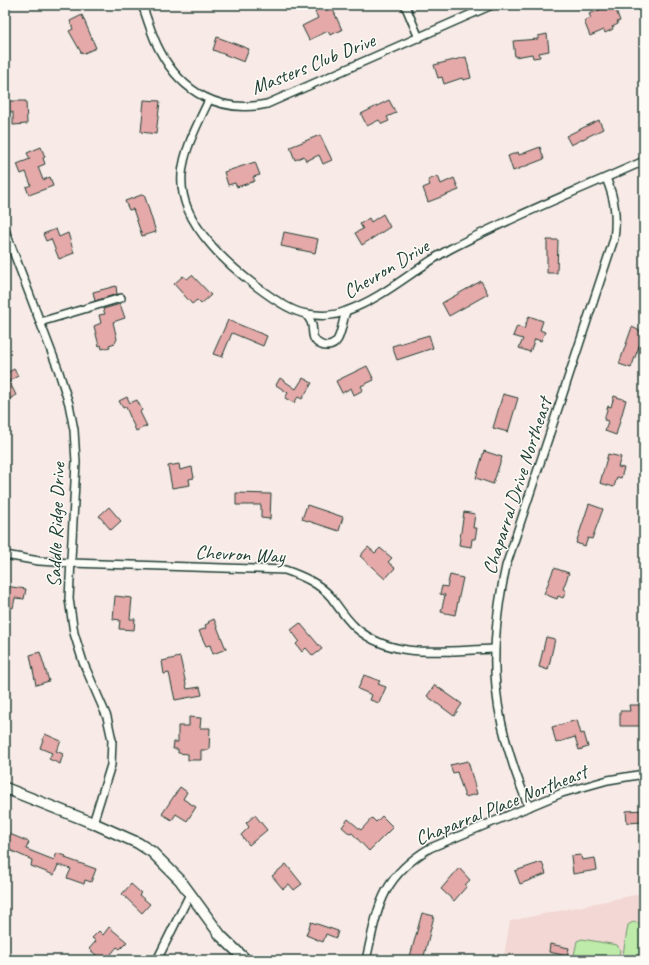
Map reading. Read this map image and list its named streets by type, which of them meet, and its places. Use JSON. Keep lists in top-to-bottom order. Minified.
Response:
{"streets":{"street":["Masters Club Drive","Chevron Drive","Chaparral Drive Northeast","Saddle Ridge Drive","Chevron Way","Chaparral Place Northeast"]},"crossings":[["Masters Club Drive","Chevron Drive"],["Chevron Drive","Chaparral Drive Northeast"],["Chaparral Drive Northeast","Chevron Way"],["Chaparral Drive Northeast","Chaparral Place Northeast"],["Saddle Ridge Drive","Chevron Way"]]}
